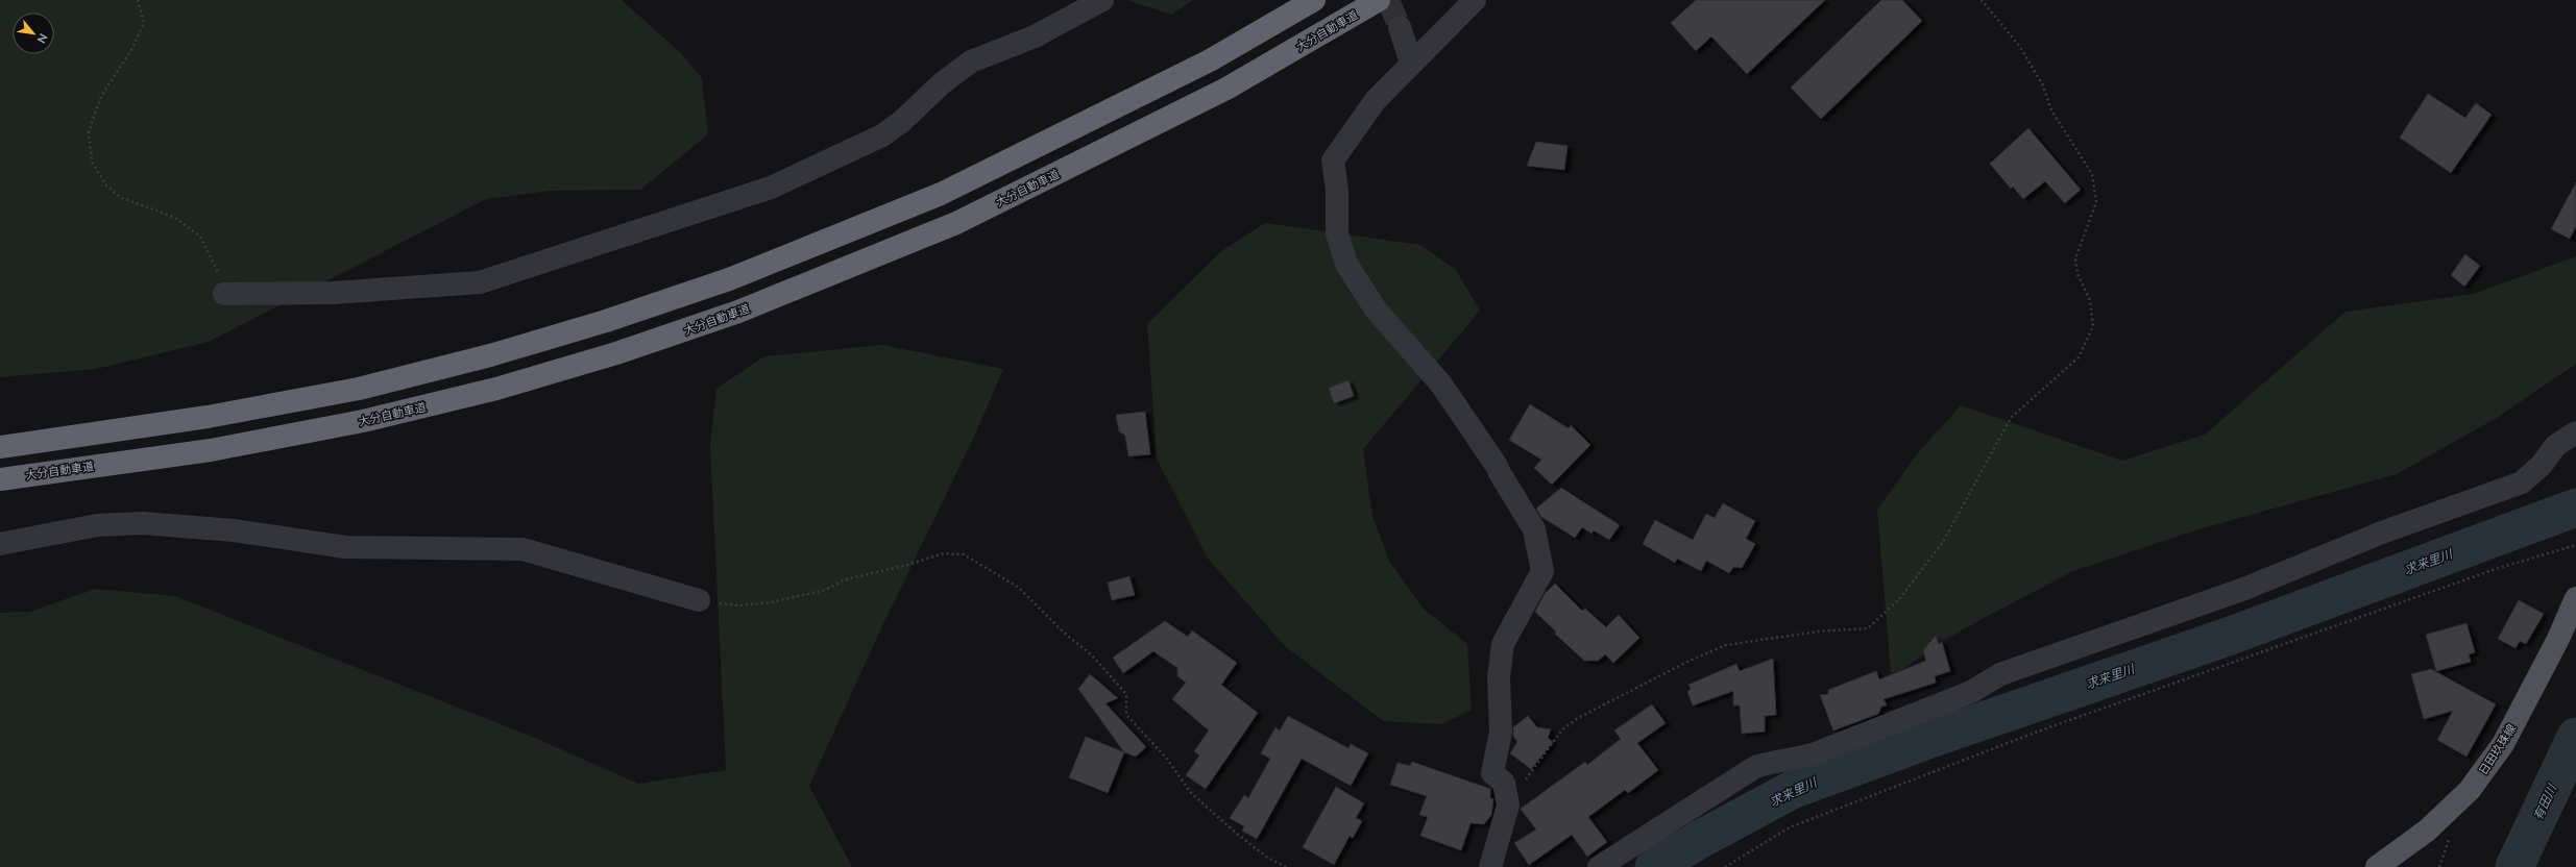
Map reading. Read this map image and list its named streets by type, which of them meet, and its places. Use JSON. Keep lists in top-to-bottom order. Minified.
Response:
{"streets":{"highway":["大分自動車道"],"main road":["日田玖珠線"]},"water":["求来里川","有田川"],"north":"bottom right"}
